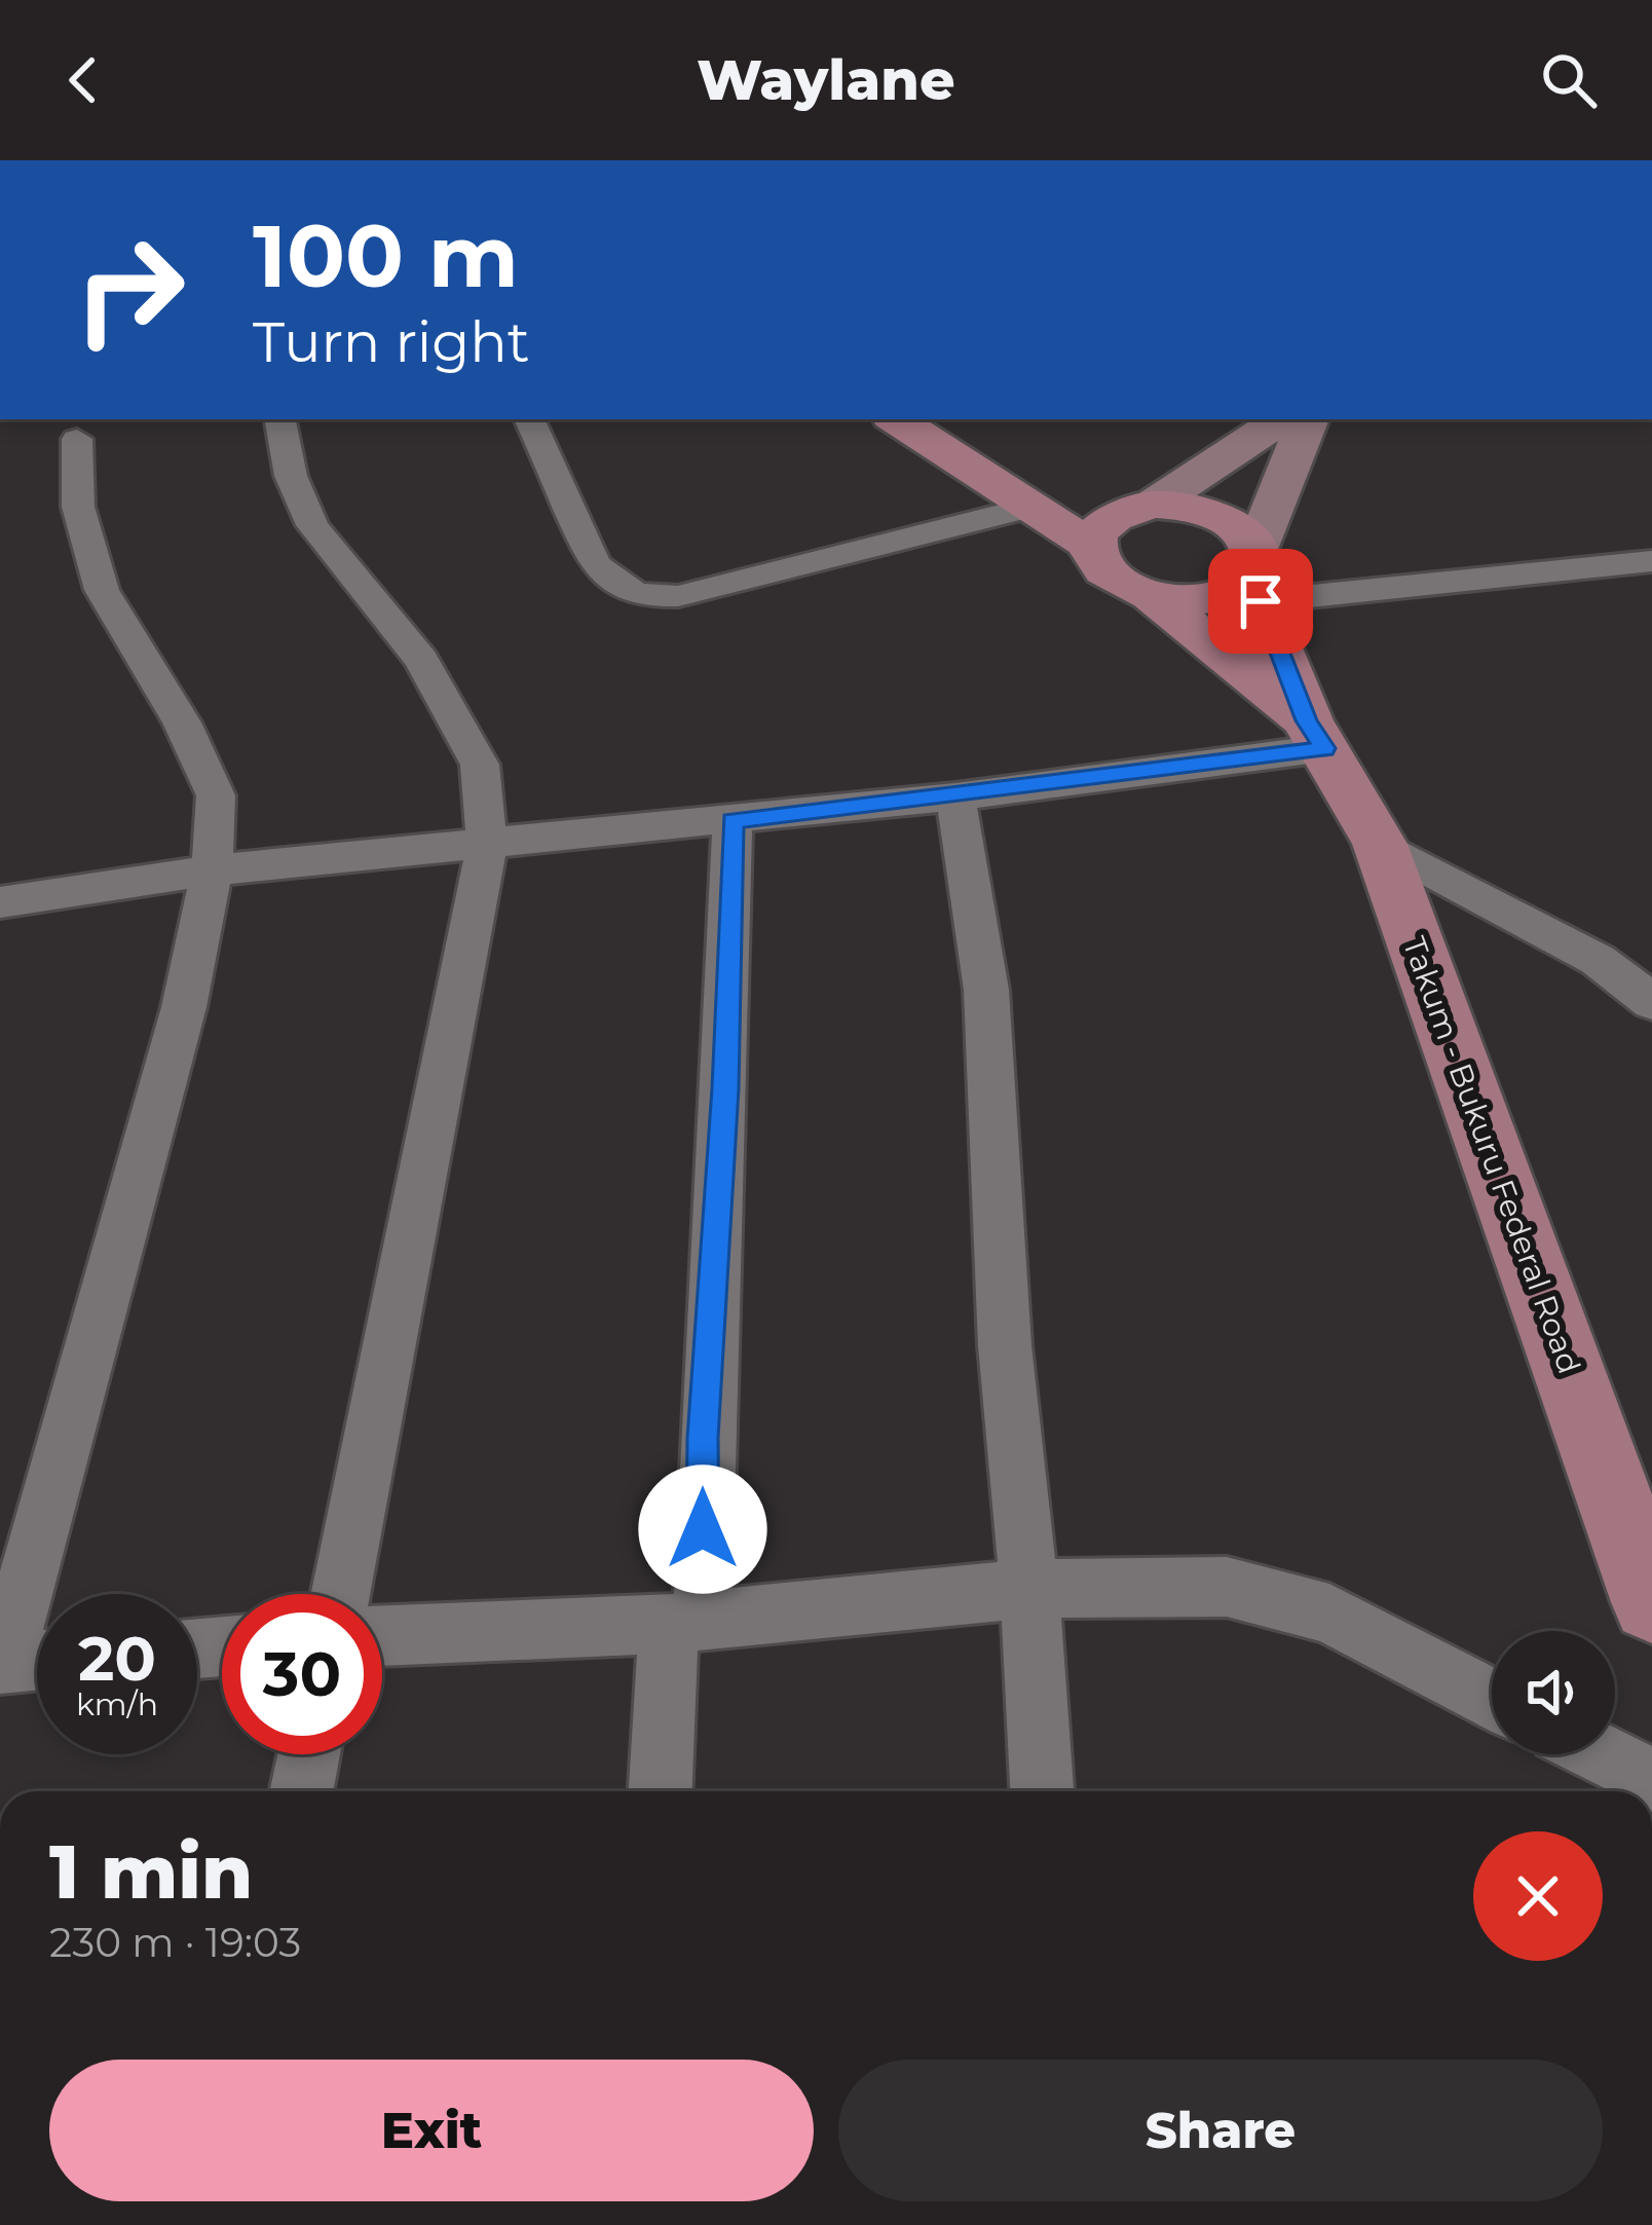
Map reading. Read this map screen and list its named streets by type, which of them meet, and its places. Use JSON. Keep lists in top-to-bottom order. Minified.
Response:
{"streets":{"main road":["Takum - Bukuru Federal Road"]},"page":{"header":"Waylane","turn":["100 m","Turn right"],"speed":"20 km/h","limit":"30","heading":["1 min","230 m · 19:03"],"buttons":["Exit","Share"]}}
